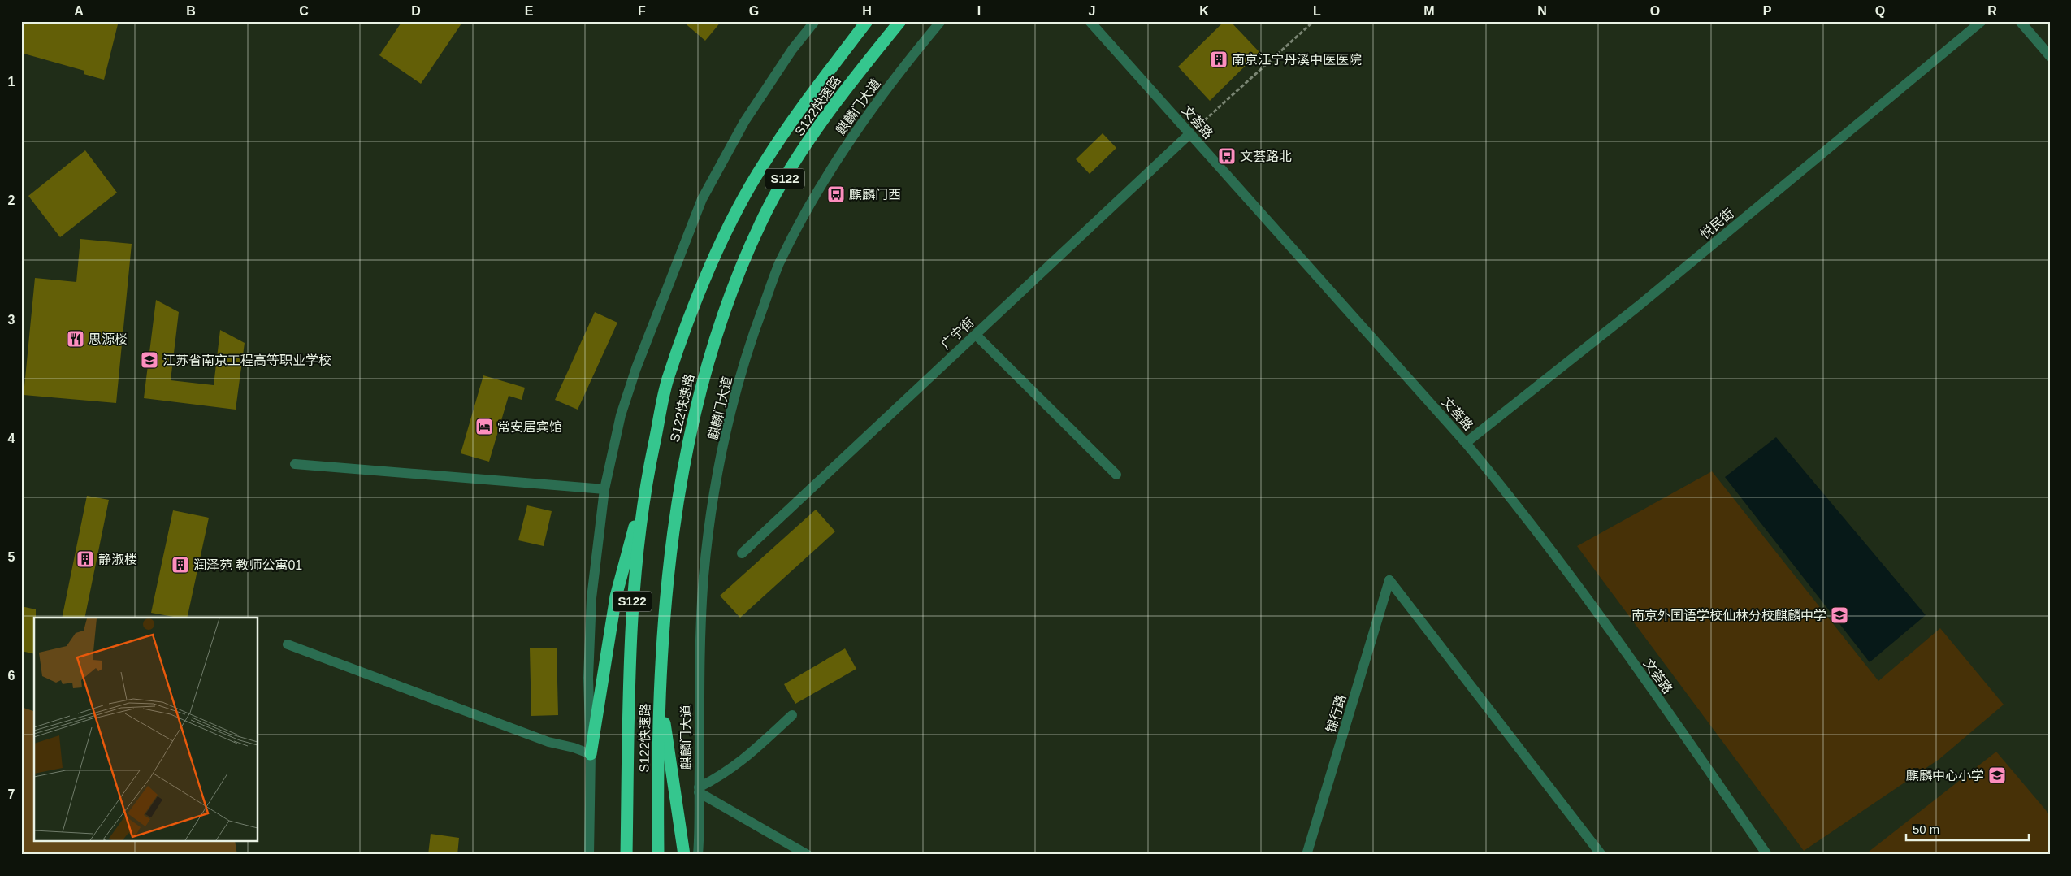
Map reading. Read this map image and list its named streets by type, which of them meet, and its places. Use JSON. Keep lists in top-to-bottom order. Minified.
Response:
{"streets":{"highway":["S122快速路","S122"],"street":["麒麟门大道","文荟路","悦民街","广宁街","锦行路"]},"crossings":[["文荟路","悦民街"],["文荟路","广宁街"]],"places":{"building":["南京江宁丹溪中医医院","静淑楼","润泽苑 教师公寓01"],"bus stop":["文荟路北","麒麟门西"],"restaurant":["思源楼"],"school or university":["江苏省南京工程高等职业学校","南京外国语学校仙林分校麒麟中学","麒麟中心小学"],"hotel":["常安居宾馆"]},"scale_bar":"50 m","grid":{"columns":["A","B","C","D","E","F","G","H","I","J","K","L","M","N","O","P","Q","R"],"rows":["1","2","3","4","5","6","7"]}}
